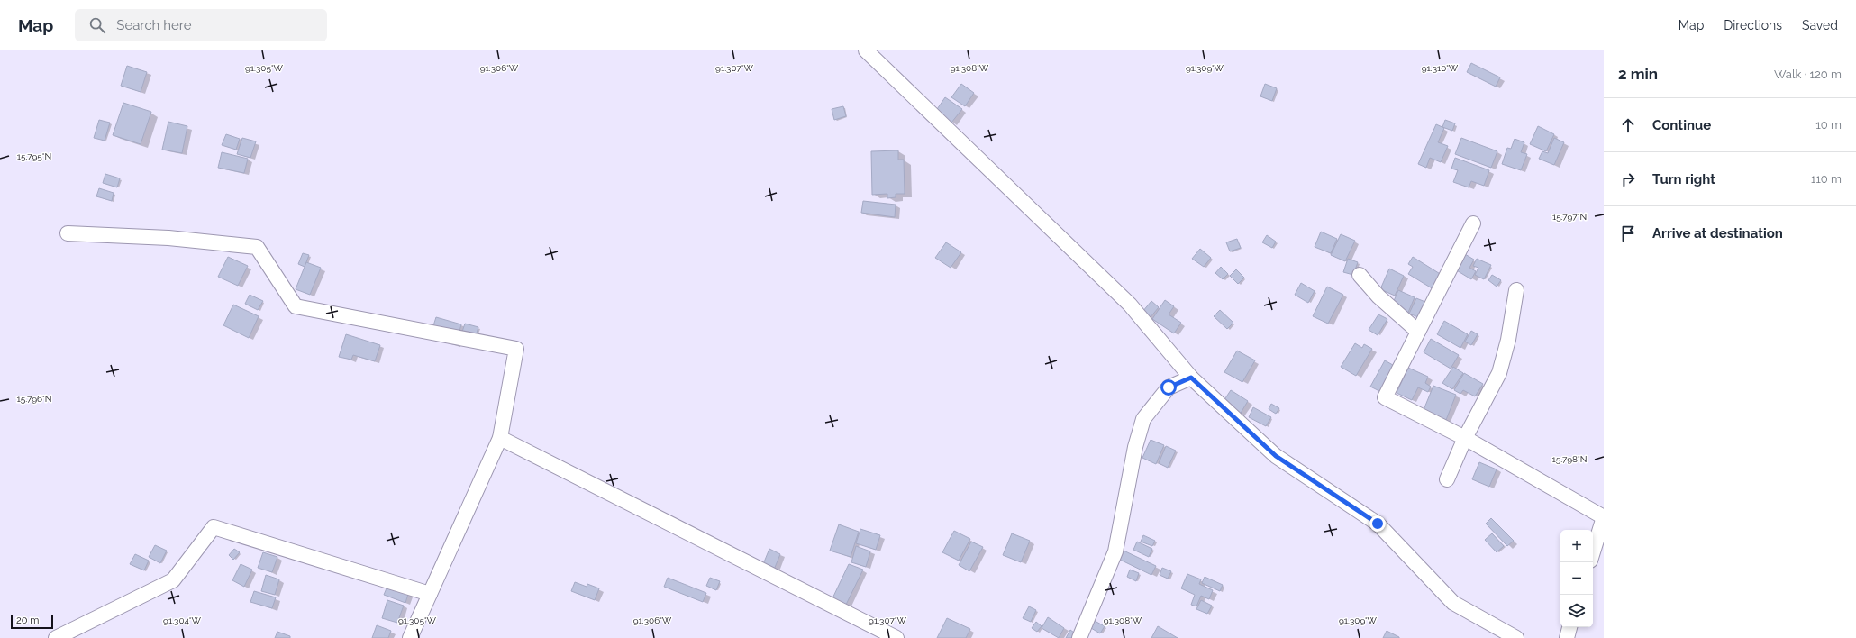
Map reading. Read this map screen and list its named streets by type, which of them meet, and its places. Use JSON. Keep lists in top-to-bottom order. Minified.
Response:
{"scale_bar":"20 m","page":{"header":"Map","search":"Search here","nav":["Map","Directions","Saved"],"heading":["2 min","Walk · 120 m"],"list":[["Continue","10 m"],["Turn right","110 m"],"Arrive at destination"],"map_buttons":["+","−"],"scale":"20 m"},"coordinates":["91.305°W","91.306°W","91.307°W","91.308°W","91.309°W","91.310°W","15.795°N","15.797°N","15.796°N","15.798°N","91.304°W"]}
